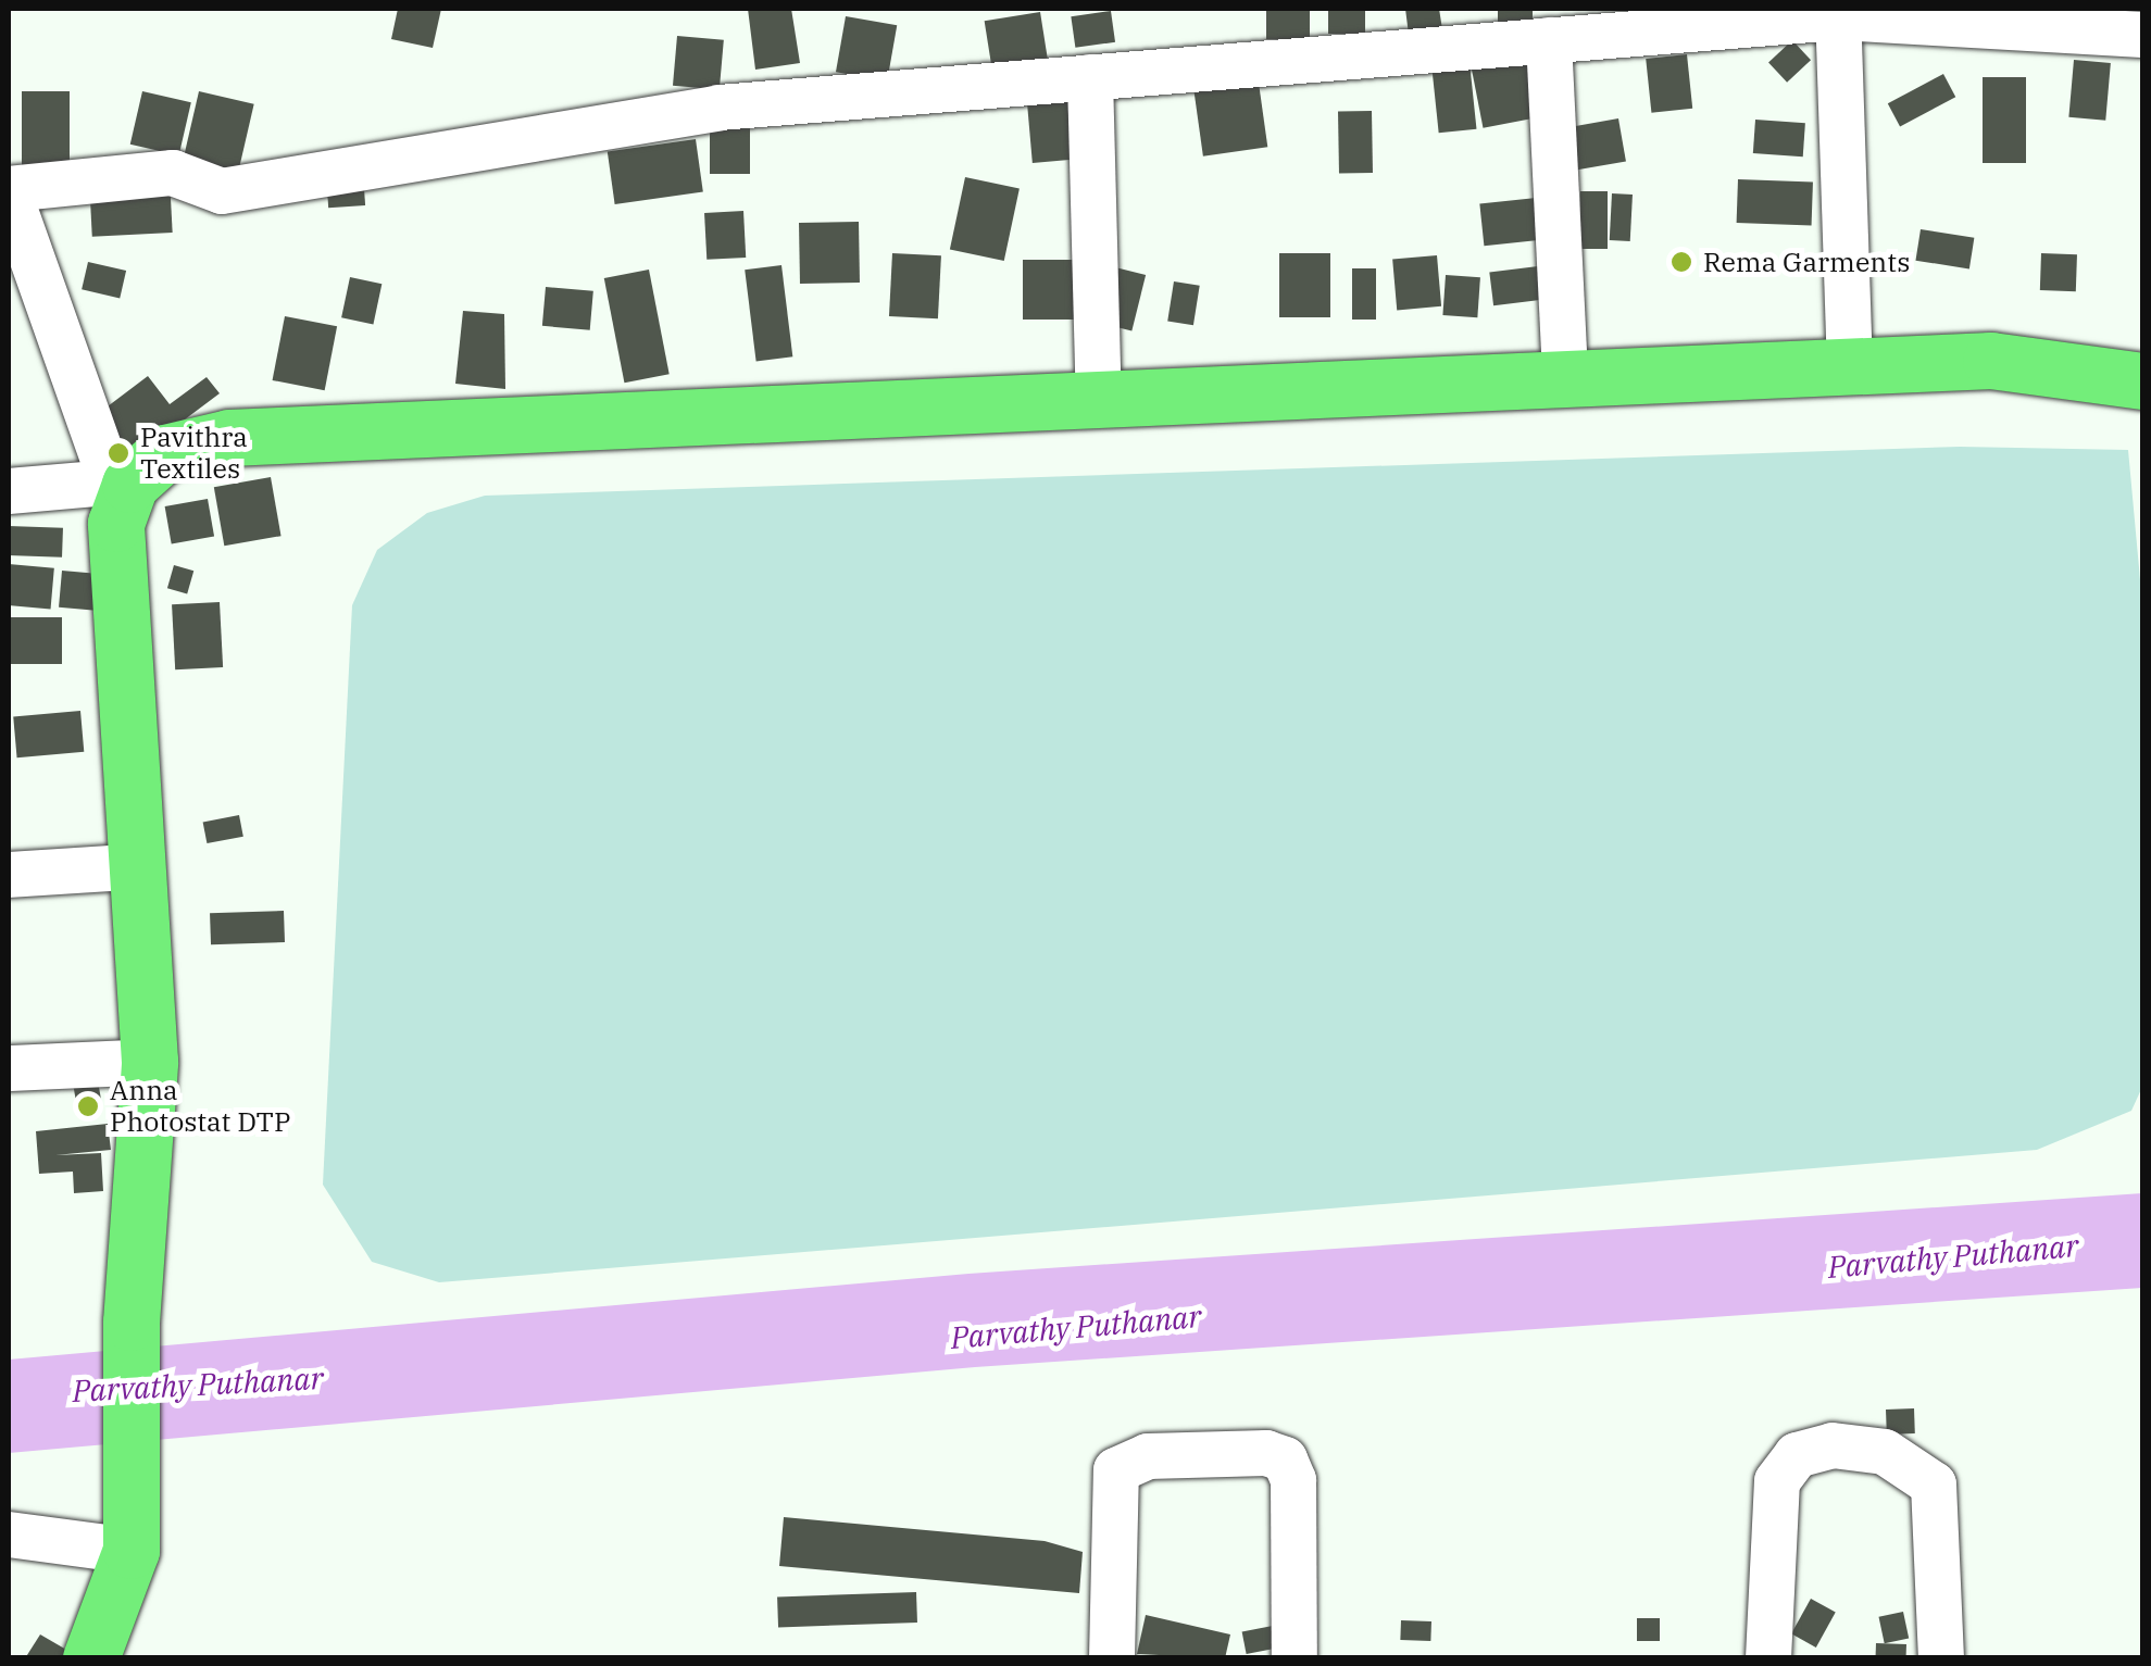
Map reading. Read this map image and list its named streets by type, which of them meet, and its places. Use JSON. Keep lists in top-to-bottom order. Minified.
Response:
{"water":["Parvathy Puthanar"],"places":["Rema Garments","Pavithra Textiles","Anna Photostat DTP"]}
